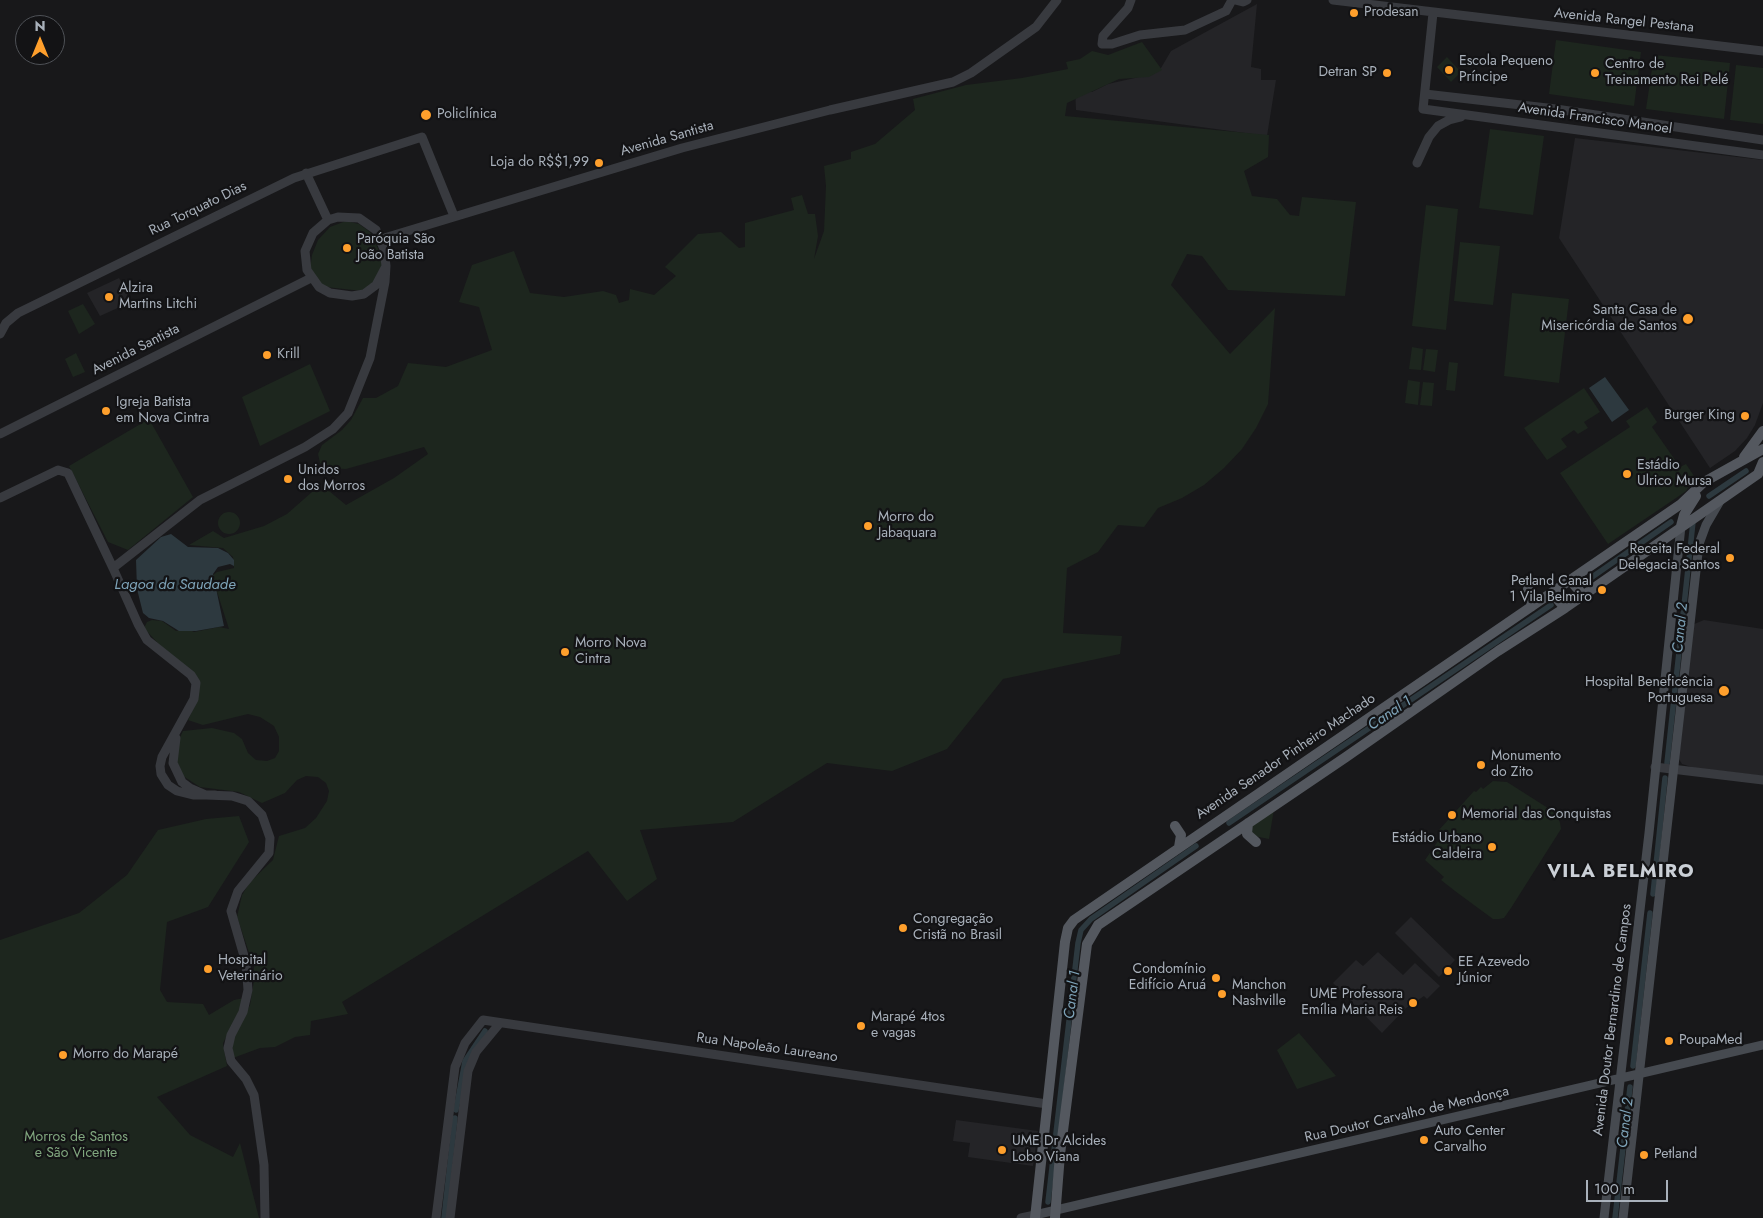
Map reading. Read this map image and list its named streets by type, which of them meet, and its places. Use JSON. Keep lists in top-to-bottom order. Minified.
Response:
{"streets":{"main road":["Avenida Senador Pinheiro Machado","Avenida Doutor Bernardino de Campos","Rua Doutor Carvalho de Mendonça"],"street":["Avenida Rangel Pestana","Avenida Francisco Manoel","Avenida Santista","Rua Torquato Dias","Rua Napoleão Laureano"]},"crossings":[["Avenida Santista","Rua Torquato Dias"],["Avenida Senador Pinheiro Machado","Rua Napoleão Laureano"],["Avenida Senador Pinheiro Machado","Rua Doutor Carvalho de Mendonça"],["Avenida Doutor Bernardino de Campos","Rua Doutor Carvalho de Mendonça"]],"districts":["VILA BELMIRO"],"water":["Lagoa da Saudade","Canal 2","Canal 1"],"parks":["Morros de Santos e São Vicente"],"places":["Prodesan","Escola Pequeno Príncipe","Detran SP","Centro de Treinamento Rei Pelé","Policlínica","Loja do R$$1,99","Paróquia São João Batista","Alzira Martins Litchi","Santa Casa de Misericórdia de Santos","Krill","Igreja Batista em Nova Cintra","Burger King","Estádio Ulrico Mursa","Unidos dos Morros","Morro do Jabaquara","Receita Federal Delegacia Santos","Petland Canal 1 Vila Belmiro","Morro Nova Cintra","Hospital Beneficência Portuguesa","Monumento do Zito","Memorial das Conquistas","Estádio Urbano Caldeira","Congregação Cristã no Brasil","Hospital Veterinário","EE Azevedo Júnior","Condomínio Edifício Aruá","Manchon Nashville","UME Professora Emília Maria Reis","Marapé 4tos e vagas","PoupaMed","Morro do Marapé","Auto Center Carvalho","UME Dr Alcides Lobo Viana","Petland"],"scale_bar":"100 m","north":"top"}
